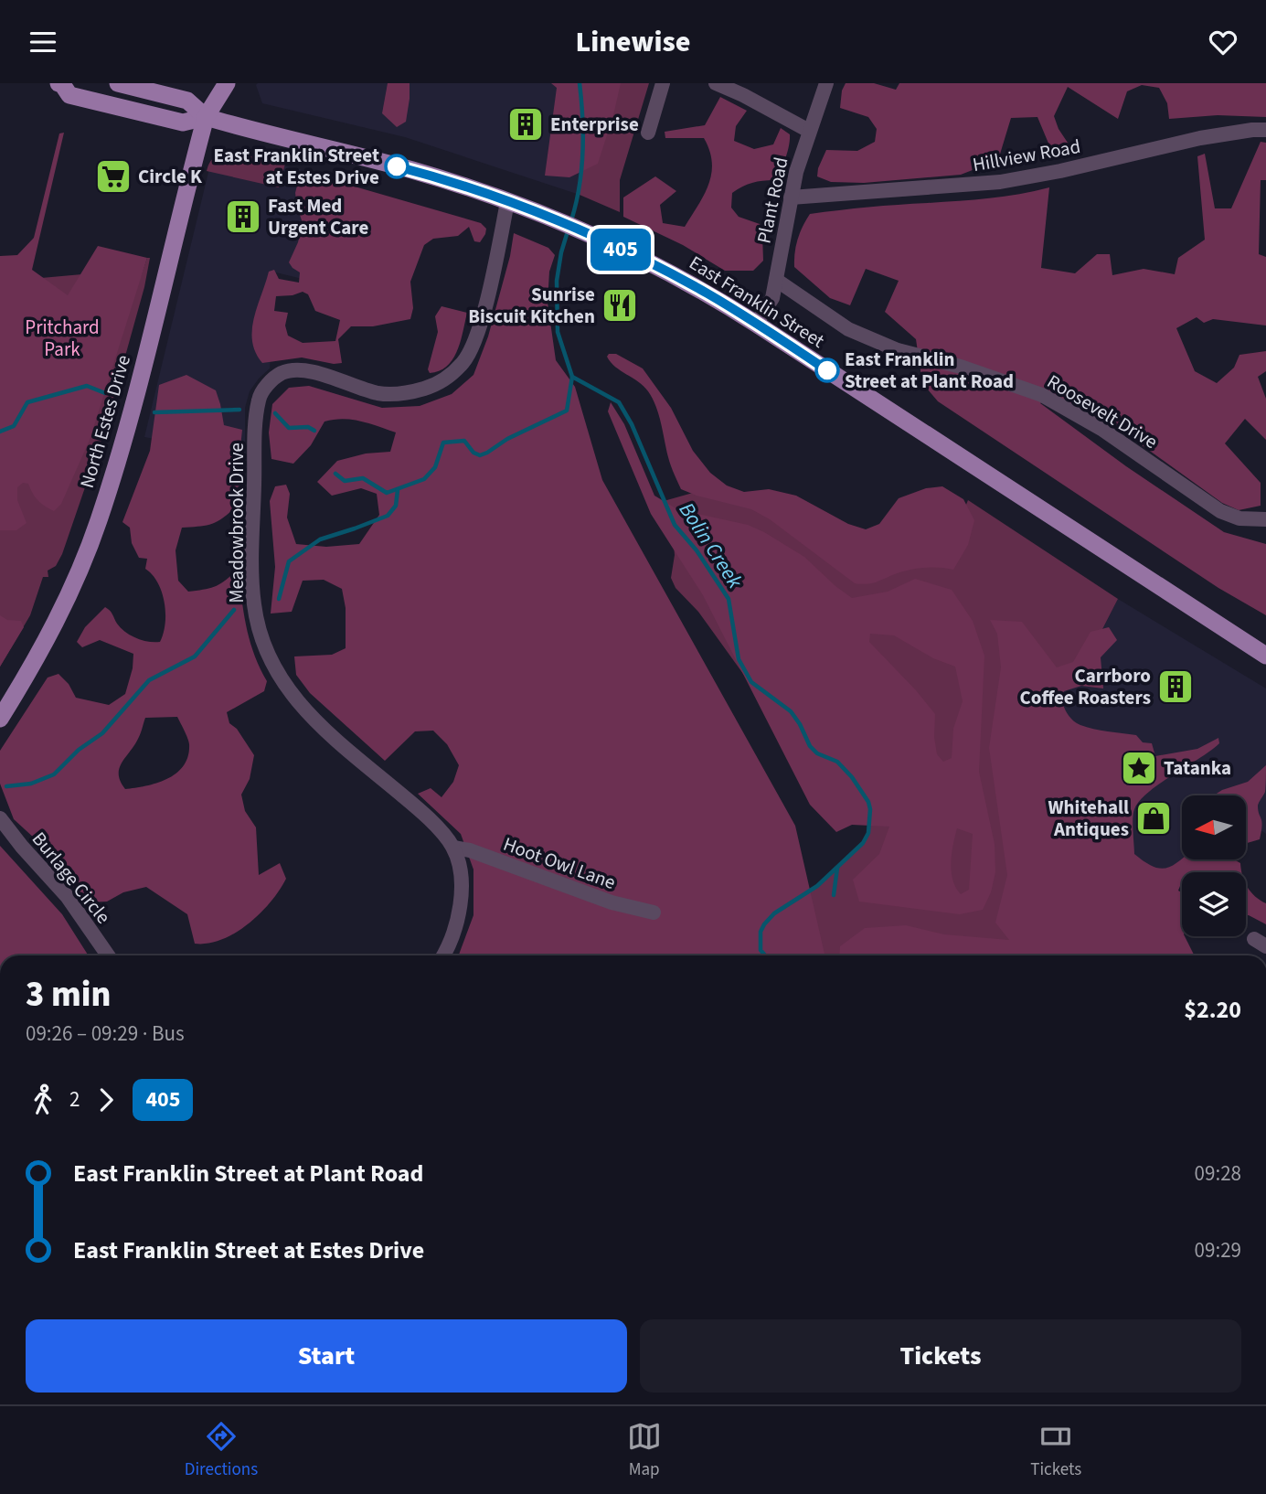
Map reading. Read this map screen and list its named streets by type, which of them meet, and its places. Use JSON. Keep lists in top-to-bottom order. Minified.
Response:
{"streets":{"main road":["East Franklin Street","North Estes Drive"],"street":["Hillview Road","Plant Road","Roosevelt Drive","Meadowbrook Drive","Hoot Owl Lane","Burlage Circle"]},"crossings":[["Hillview Road","Plant Road"],["Plant Road","East Franklin Street"],["Plant Road","Roosevelt Drive"],["East Franklin Street","North Estes Drive"],["East Franklin Street","Meadowbrook Drive"],["Meadowbrook Drive","Hoot Owl Lane"]],"water":["Bolin Creek"],"parks":["Pritchard Park"],"places":{"building":["Enterprise","Fast Med Urgent Care","Carrboro Coffee Roasters"],"other":["East Franklin Street at Estes Drive","East Franklin Street at Plant Road"],"supermarket":["Circle K"],"restaurant":["Sunrise Biscuit Kitchen"],"place":["Tatanka"],"shop":["Whitehall Antiques"]},"lines":["bus line 405"],"north":"left","page":{"header":"Linewise","on_map":"405","heading":["3 min","09:26 – 09:29 · Bus","$2.20"],"legs":["2","405"],"list":[{"name":"East Franklin Street at Plant Road","value":"09:28"},{"name":"East Franklin Street at Estes Drive","value":"09:29"}],"buttons":["Start","Tickets"],"tabs":["Directions","Map","Tickets"]}}
